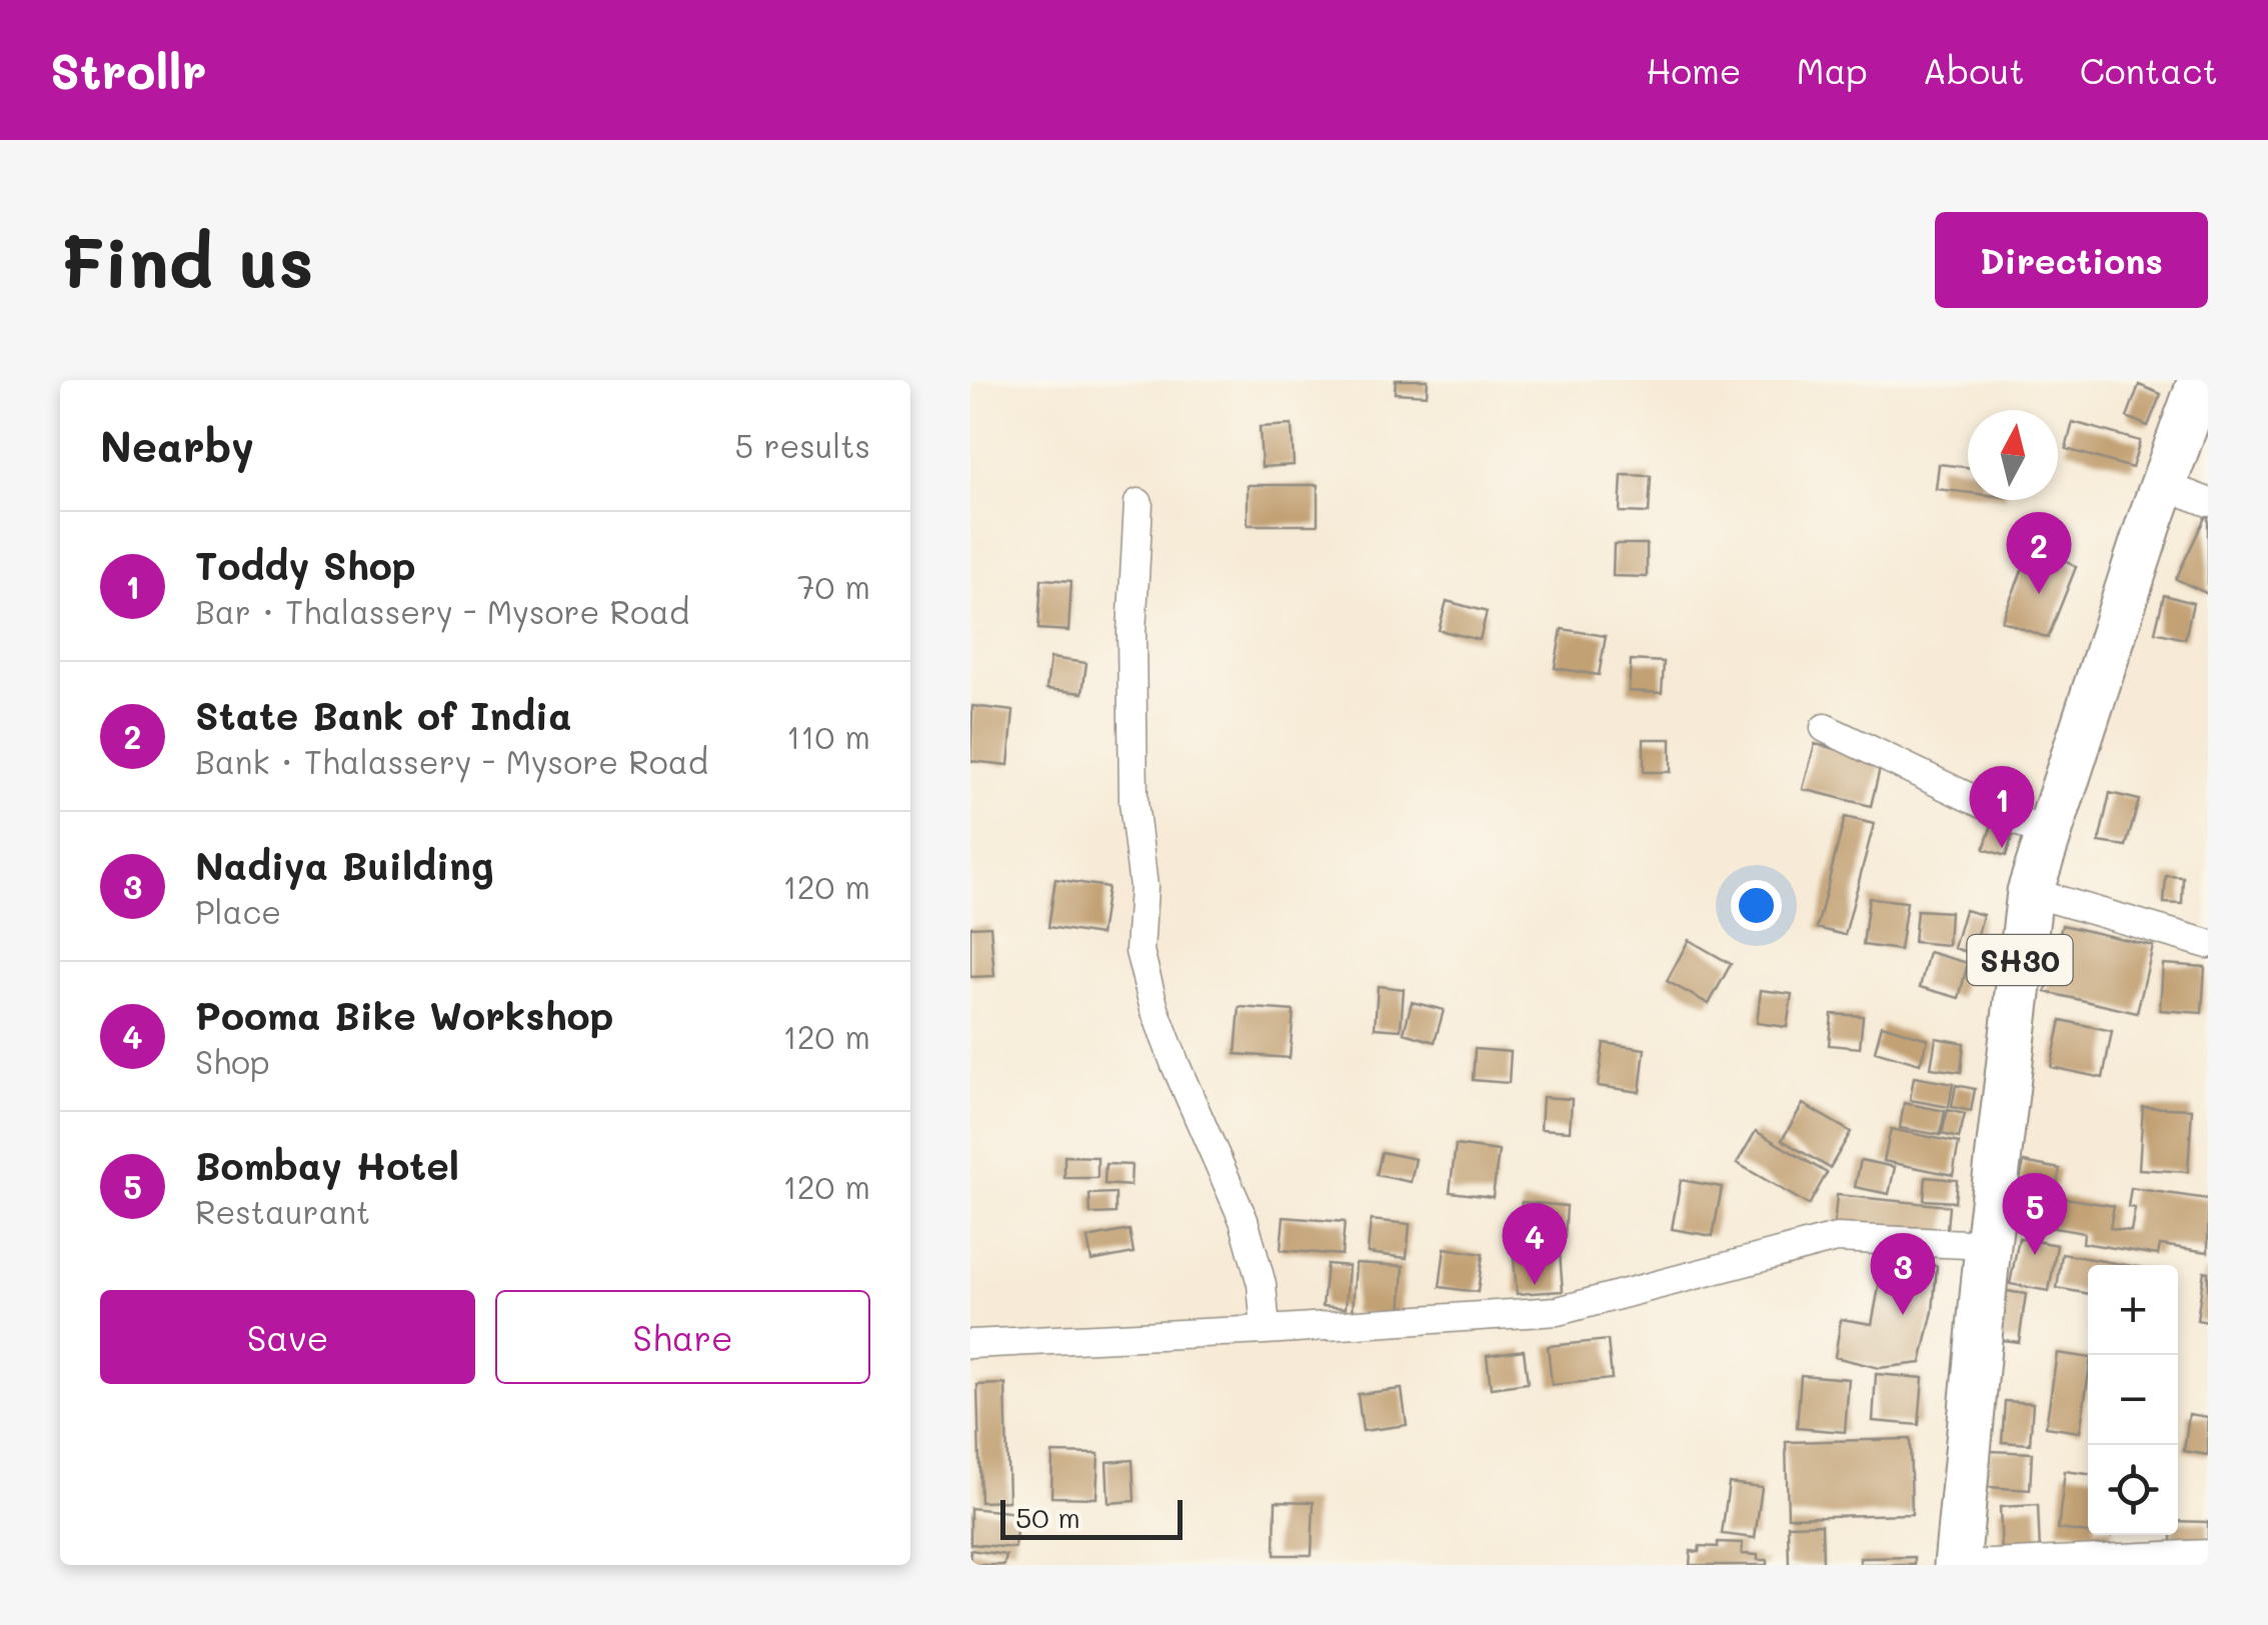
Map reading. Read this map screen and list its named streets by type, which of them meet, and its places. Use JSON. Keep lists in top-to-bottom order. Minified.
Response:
{"streets":{"main road":["SH30"]},"scale_bar":"50 m","north":"top","page":{"header":"Strollr","nav":["Home","Map","About","Contact"],"buttons":["Directions",["Save","Share"]],"title":"Find us","heading":["Nearby","5 results"],"list":[{"mark":"1","name":"Toddy Shop","note":"Bar · Thalassery - Mysore Road","value":"70 m"},{"mark":"2","name":"State Bank of India","note":"Bank · Thalassery - Mysore Road","value":"110 m"},{"mark":"3","name":"Nadiya Building","note":"Place","value":"120 m"},{"mark":"4","name":"Pooma Bike Workshop","note":"Shop","value":"120 m"},{"mark":"5","name":"Bombay Hotel","note":"Restaurant","value":"120 m"}],"pins":["2","1","5","4","3"],"map_buttons":["+","−"],"scale":"50 m"}}
